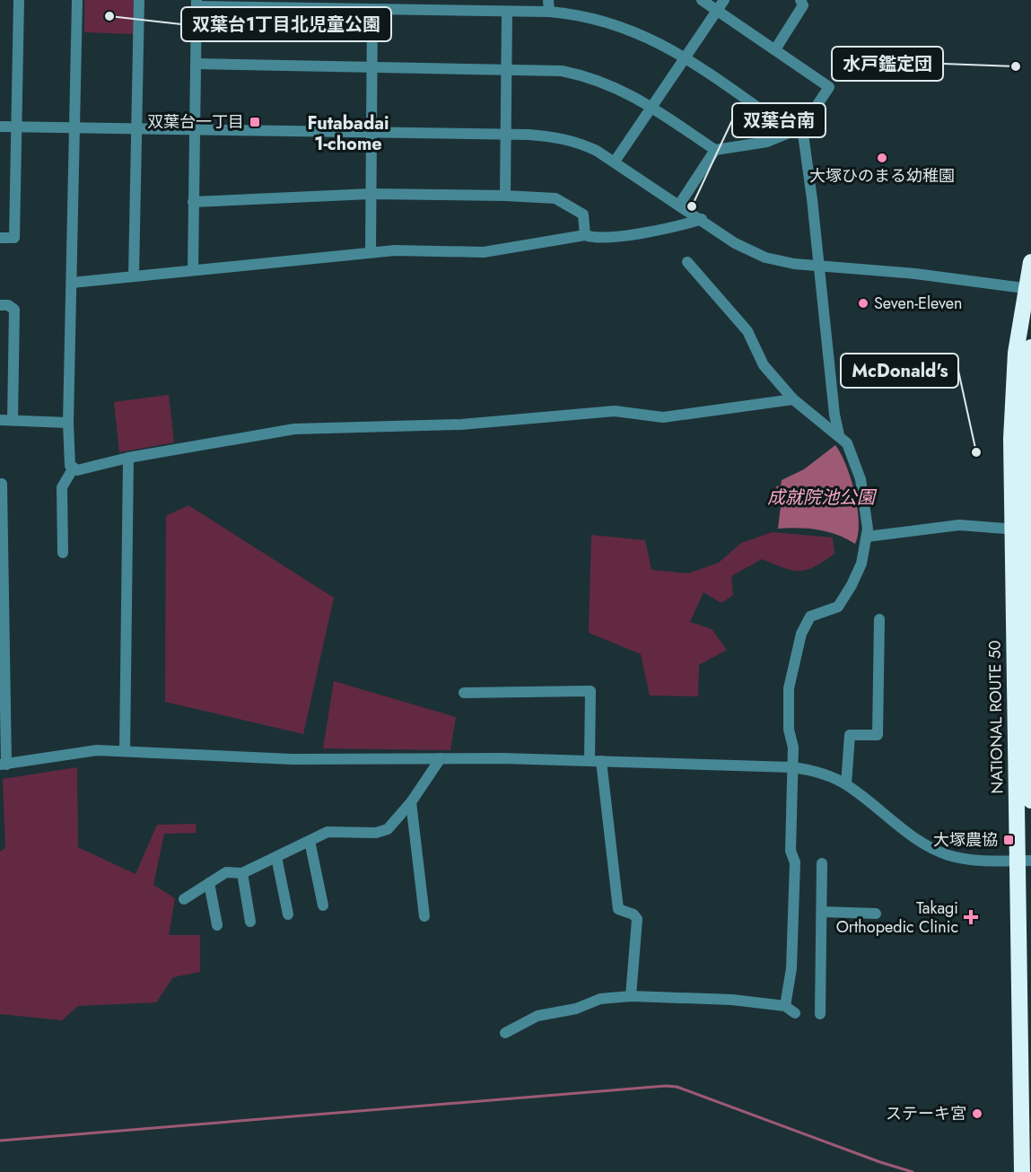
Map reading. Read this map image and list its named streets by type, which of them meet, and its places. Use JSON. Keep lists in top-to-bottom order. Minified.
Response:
{"streets":{"highway":["NATIONAL ROUTE 50"]},"districts":["Futabadai 1-chome"],"water":["成就院池公園"],"places":{"other":["双葉台1丁目北児童公園","水戸鑑定団","大塚ひのまる幼稚園","双葉台南","Seven-Eleven","McDonald's","ステーキ宮"],"transit":["双葉台一丁目","大塚農協"],"health":["Takagi Orthopedic Clinic"]}}
